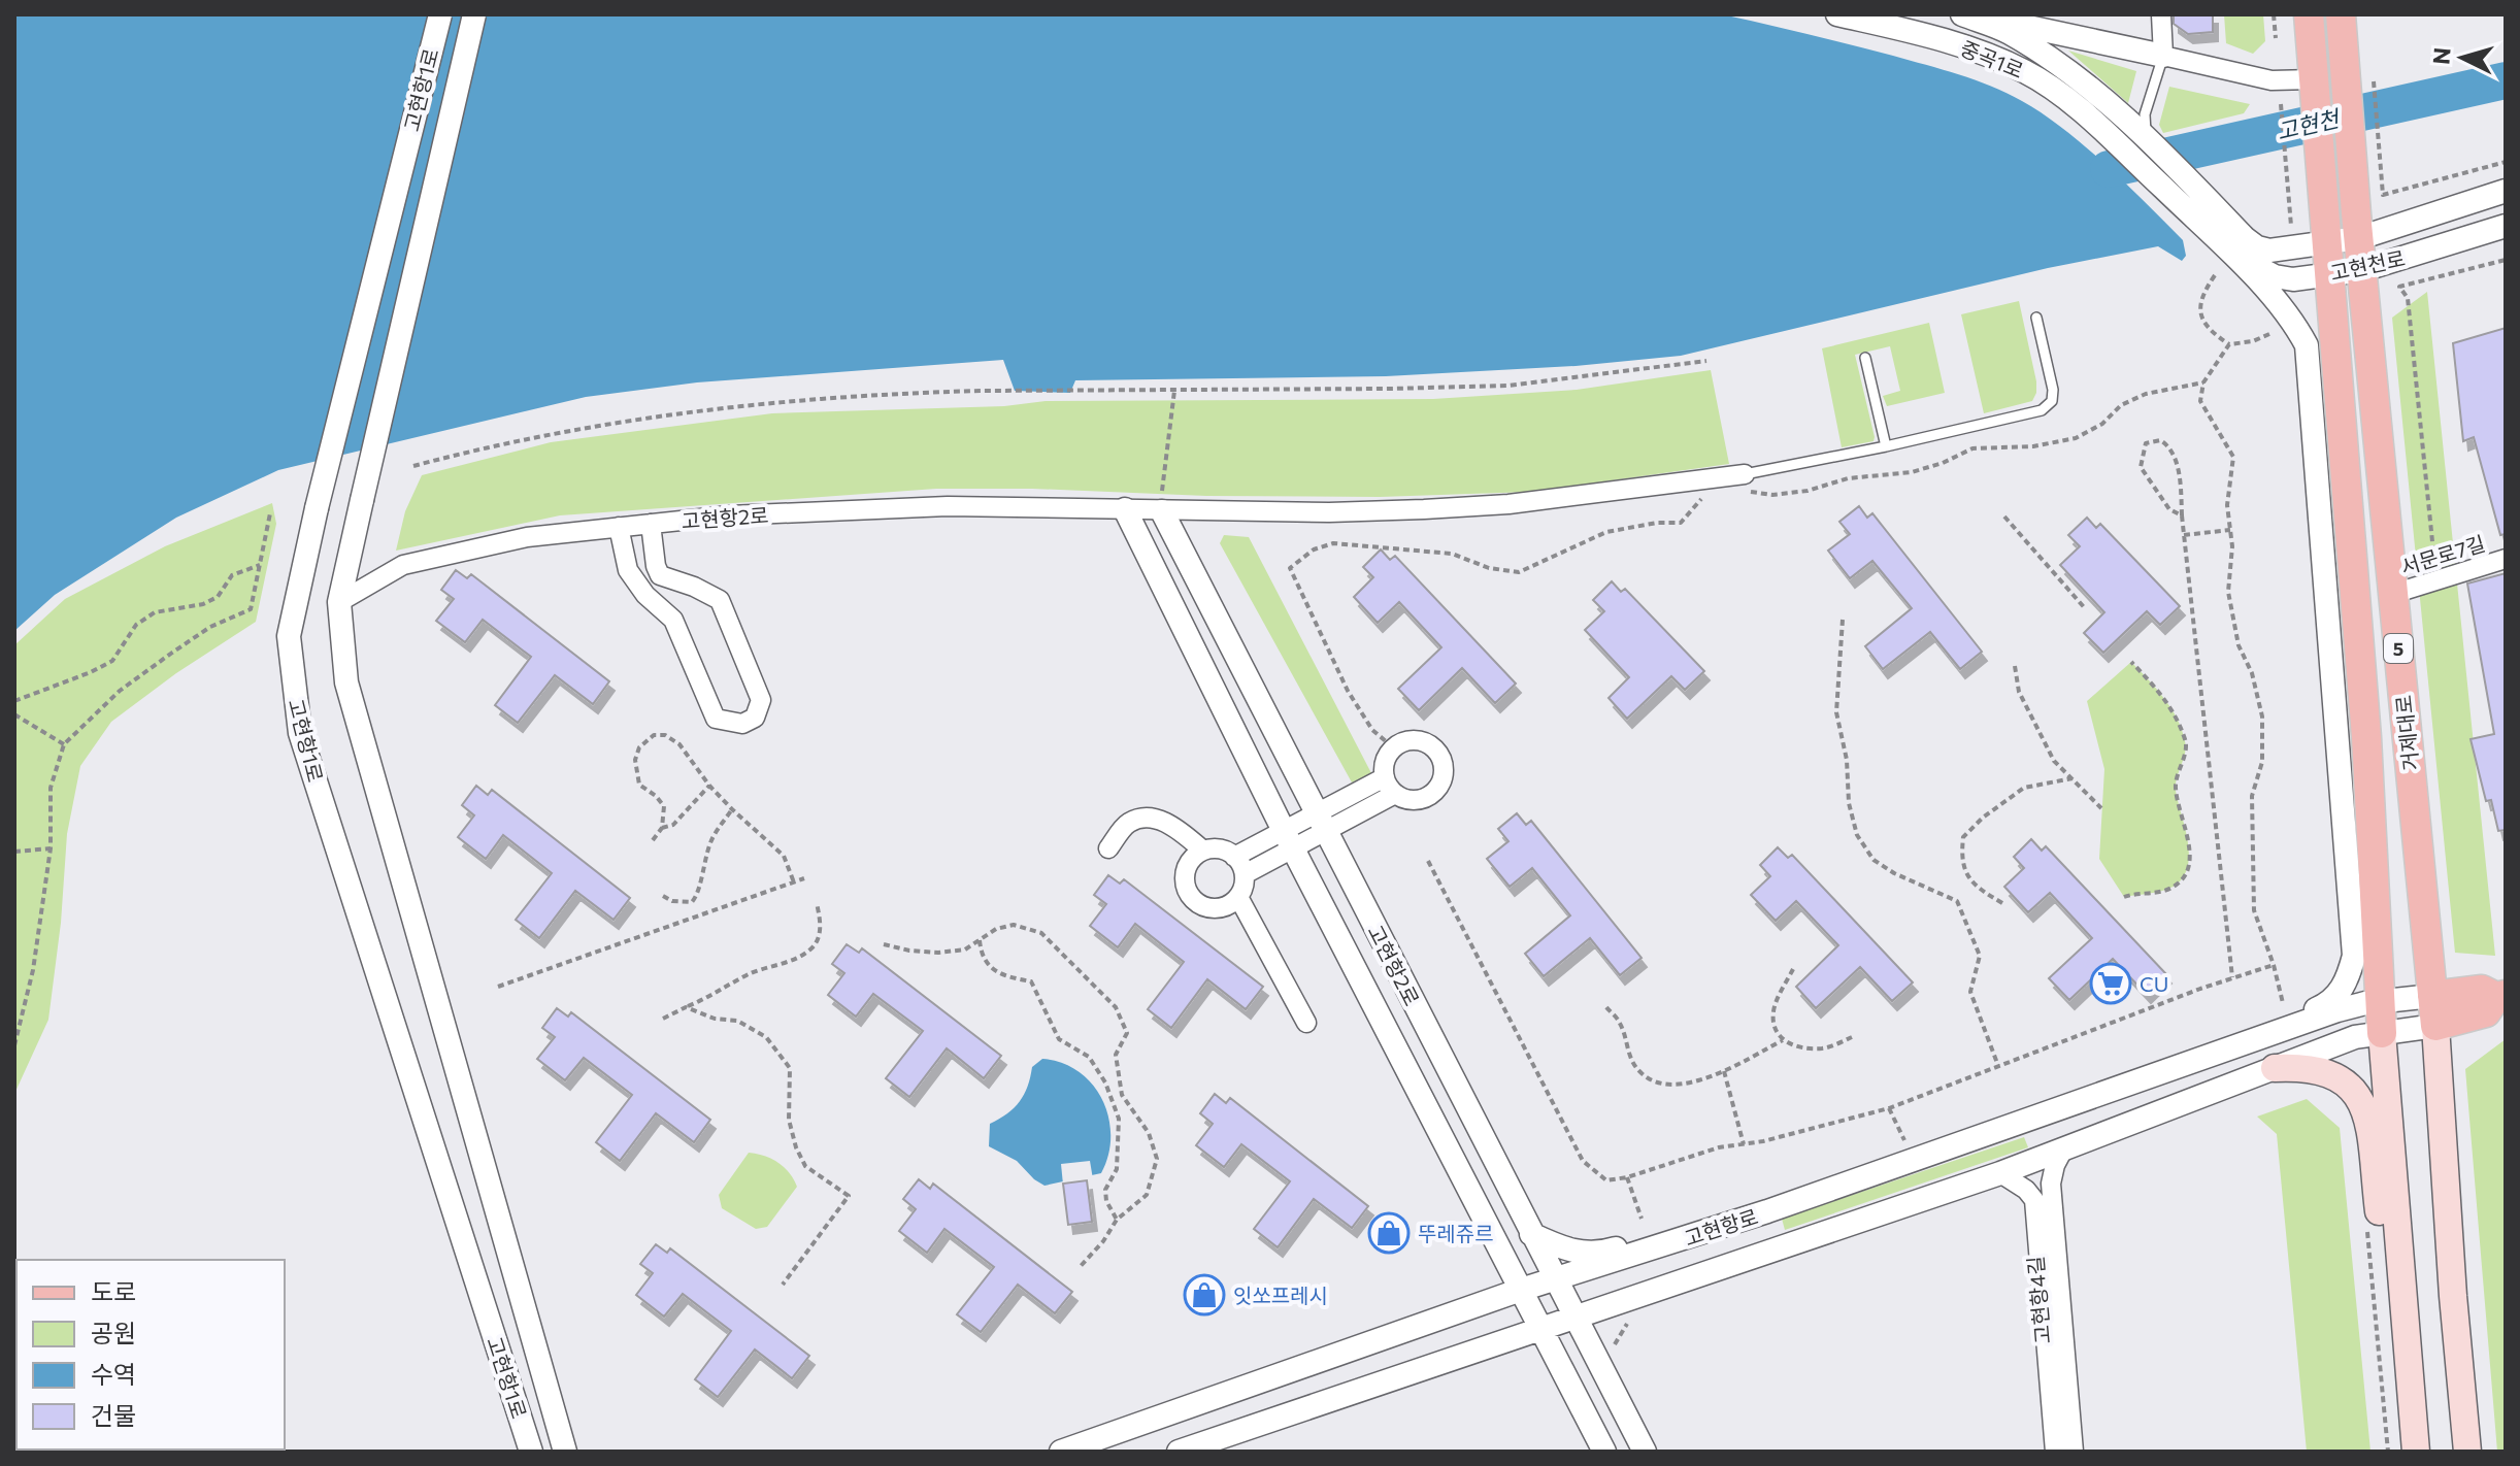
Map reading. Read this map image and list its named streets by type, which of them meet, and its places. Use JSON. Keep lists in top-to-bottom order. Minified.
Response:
{"streets":{"main road":["5","거제대로"],"street":["중곡1로","고현항1로","고현천로","고현항2로","서문로7길","고현항로","고현항4길"]},"crossings":[["중곡1로","고현천로"],["고현항1로","고현항2로"],["고현천로","거제대로"],["고현항2로","고현항로"],["서문로7길","거제대로"],["거제대로","고현항로"],["고현항로","고현항4길"]],"water":["고현천"],"places":{"supermarket":["CU"],"shop":["뚜레쥬르","잇쏘프레시"]},"legend":["도로","공원","수역","건물"],"north":"left"}
